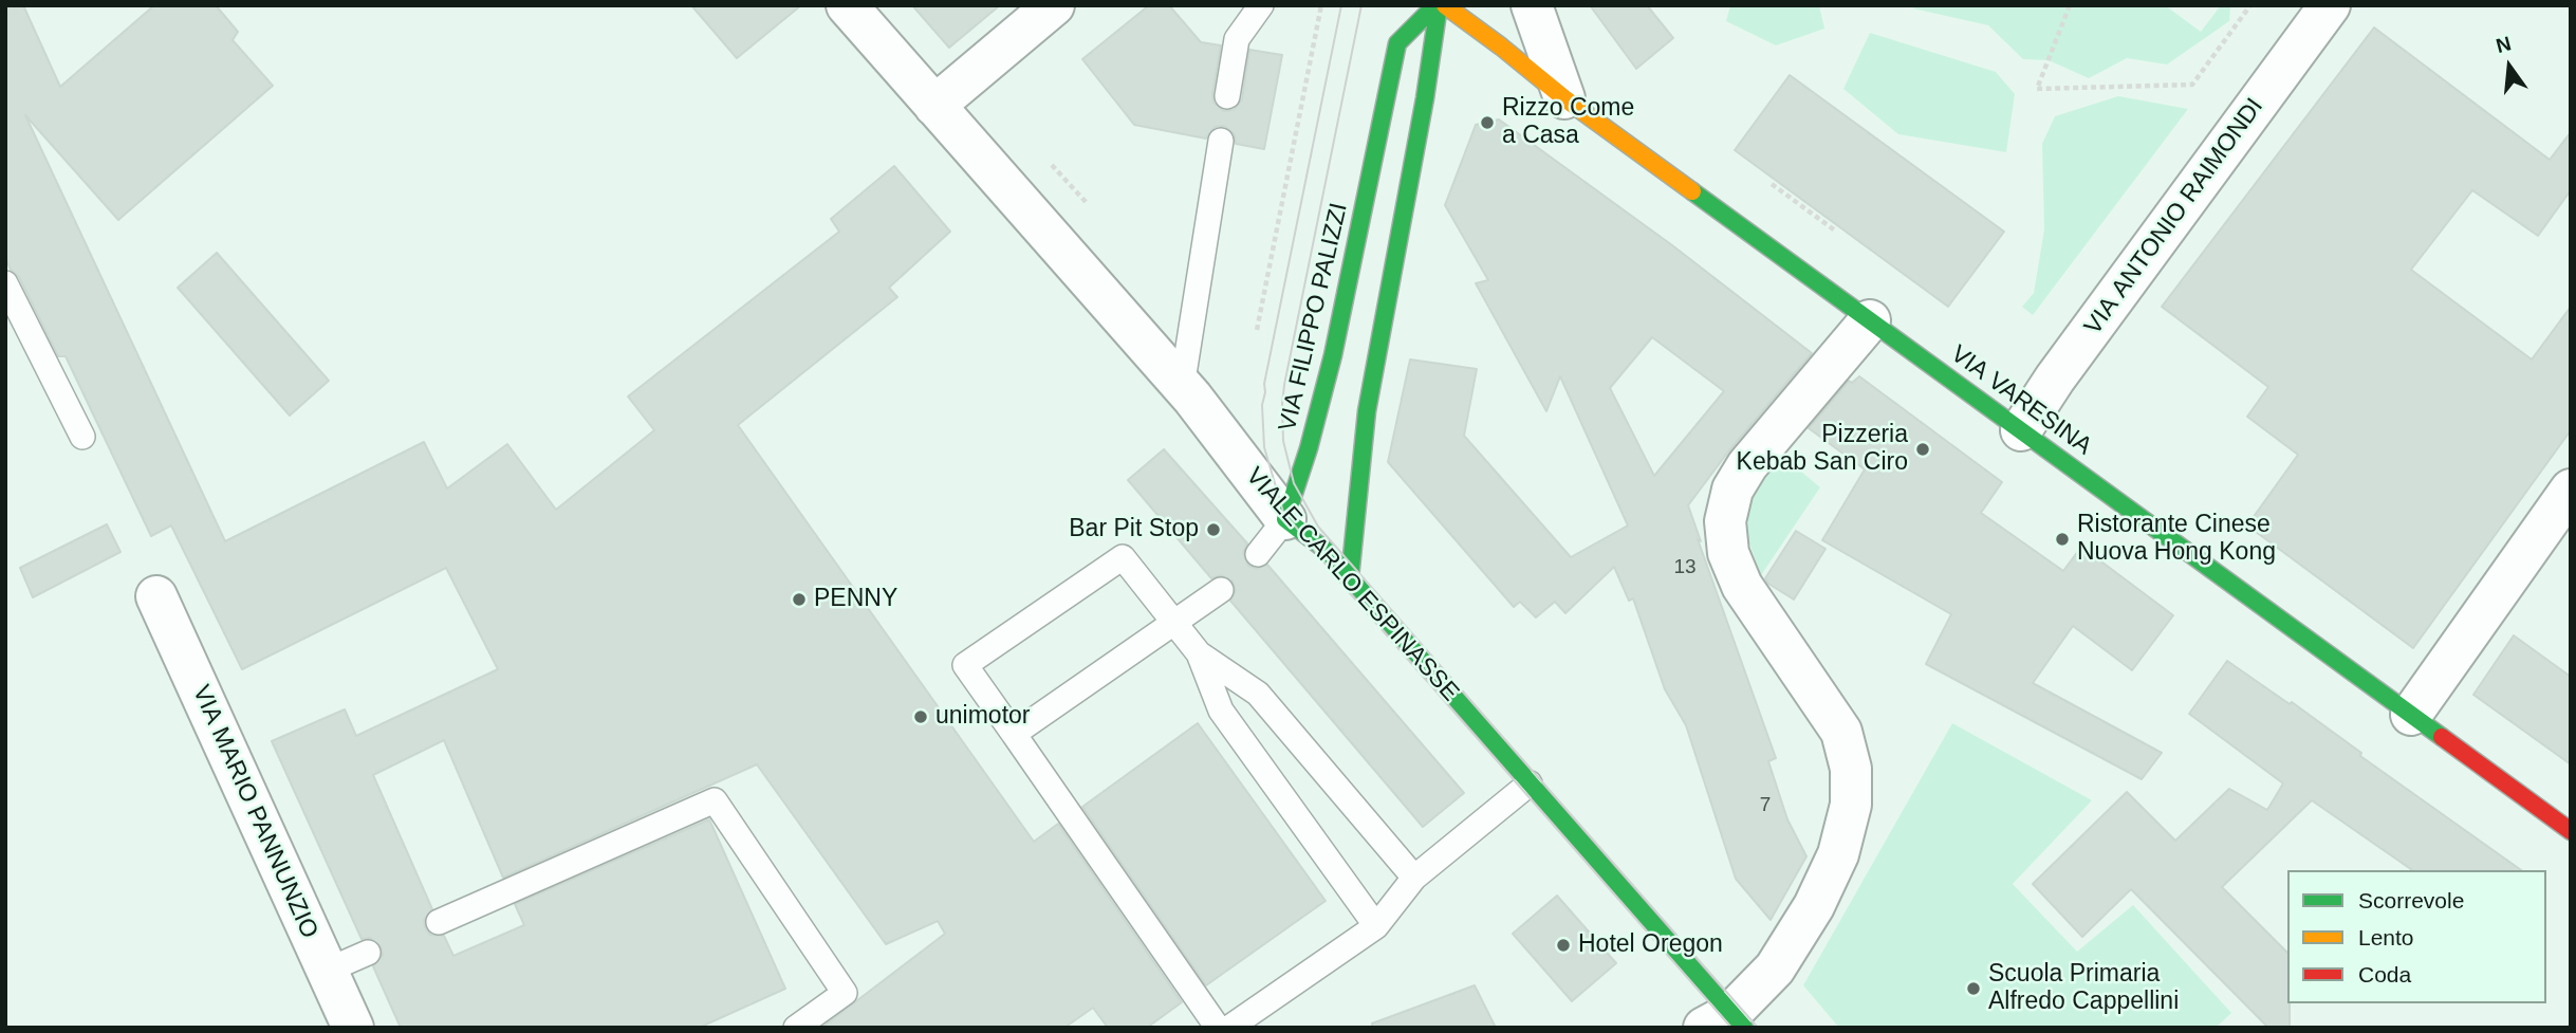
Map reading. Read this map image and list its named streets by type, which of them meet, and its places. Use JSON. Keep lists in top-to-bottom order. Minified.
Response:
{"streets":{"street":["VIA ANTONIO RAIMONDI","VIA FILIPPO PALIZZI","VIA VARESINA","VIALE CARLO ESPINASSE","VIA MARIO PANNUNZIO"]},"crossings":[["VIA ANTONIO RAIMONDI","VIA VARESINA"],["VIA FILIPPO PALIZZI","VIALE CARLO ESPINASSE"]],"places":["Rizzo Come a Casa","Pizzeria Kebab San Ciro","Bar Pit Stop","Ristorante Cinese Nuova Hong Kong","PENNY","unimotor","Hotel Oregon","Scuola Primaria Alfredo Cappellini"],"house_numbers":["13","7"],"legend":["Scorrevole","Lento","Coda"],"north":"top"}
